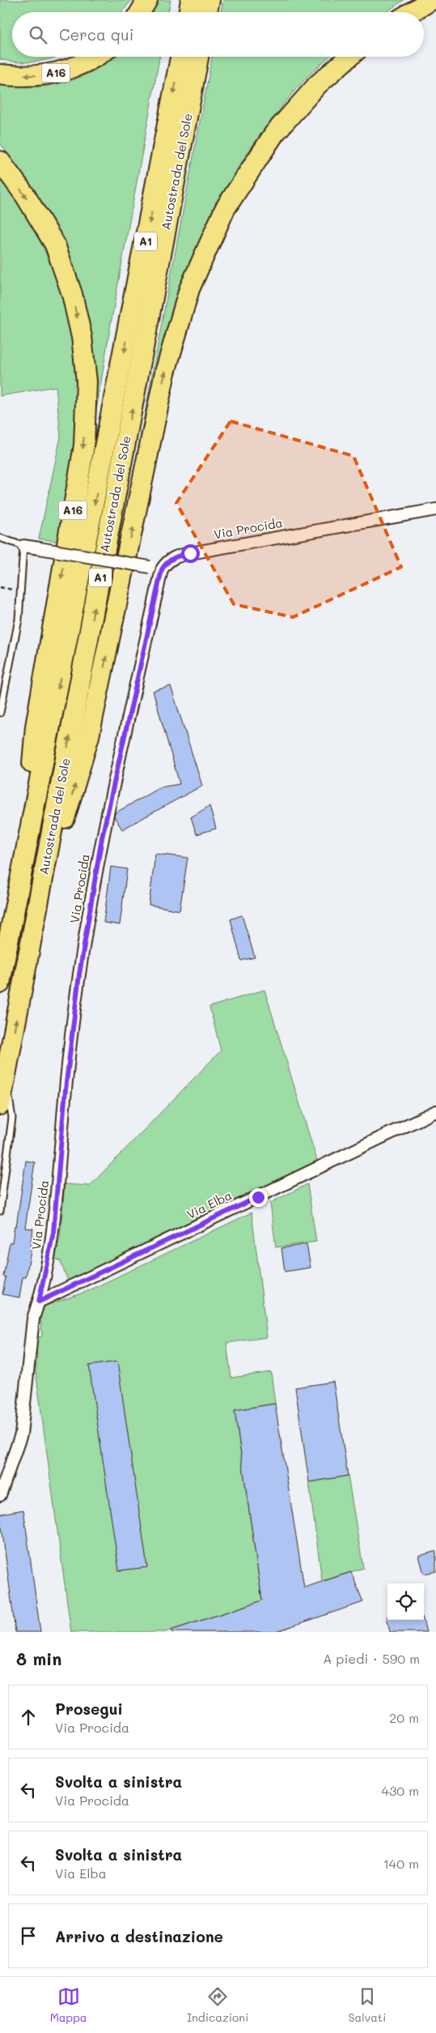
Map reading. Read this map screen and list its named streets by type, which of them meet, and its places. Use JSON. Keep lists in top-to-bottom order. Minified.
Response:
{"streets":{"highway":["A16","Autostrada del Sole","A1"],"street":["Via Procida","Via Elba"]},"crossings":[["A16","Autostrada del Sole"],["Via Procida","Via Elba"]],"page":{"search":"Cerca qui","heading":["8 min","A piedi · 590 m"],"list":[["Prosegui","Via Procida","20 m"],["Svolta a sinistra","Via Procida","430 m"],["Svolta a sinistra","Via Elba","140 m"],"Arrivo a destinazione"],"nav":["Mappa","Indicazioni","Salvati"]}}
